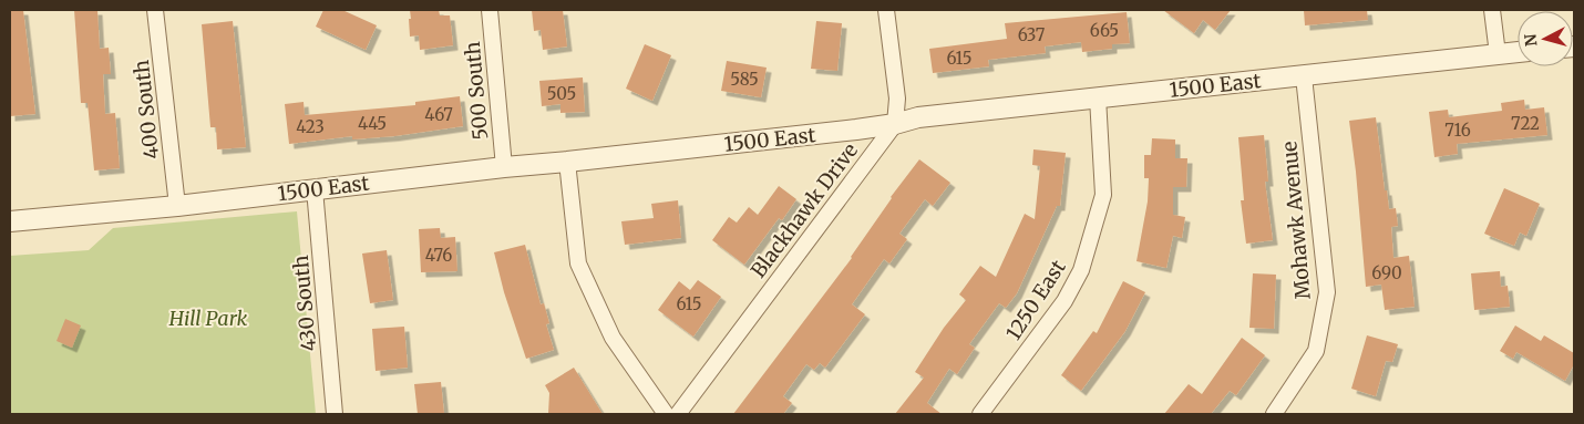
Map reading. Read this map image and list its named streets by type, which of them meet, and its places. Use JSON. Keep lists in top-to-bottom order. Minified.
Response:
{"streets":{"street":["1500 East","500 South","400 South","Blackhawk Drive","Mohawk Avenue","1250 East","430 South"]},"crossings":[["1500 East","500 South"],["1500 East","400 South"],["1500 East","Blackhawk Drive"],["1500 East","Mohawk Avenue"],["1500 East","1250 East"],["1500 East","430 South"]],"parks":["Hill Park"],"house_numbers":["665","637","615","585","505","467","445","722","423","716","476","690","615"],"north":"left"}
